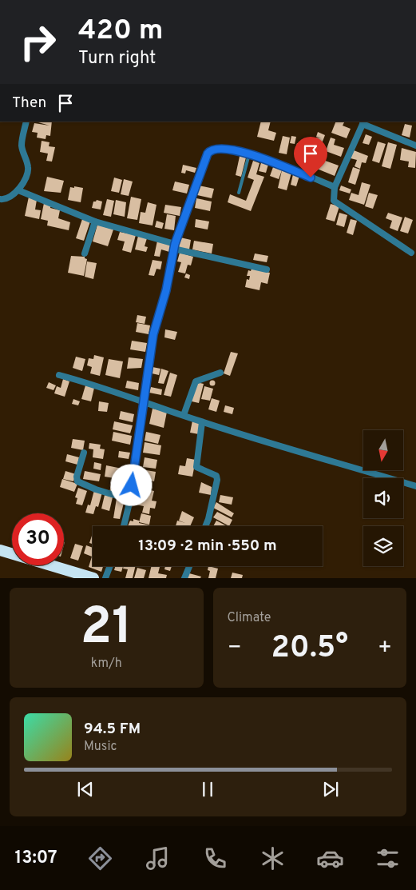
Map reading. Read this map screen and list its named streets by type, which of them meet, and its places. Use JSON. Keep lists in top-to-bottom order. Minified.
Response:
{"north":"bottom","page":{"turn":["420 m","Turn right"],"then":"Then","limit":"30","trip":"13:09 · 2 min · 550 m","tile":[["21","km/h"],"Climate"],"heat":["−","20.5°","+"],"song":["94.5 FM","Music"],"tabs":"13:07"}}
